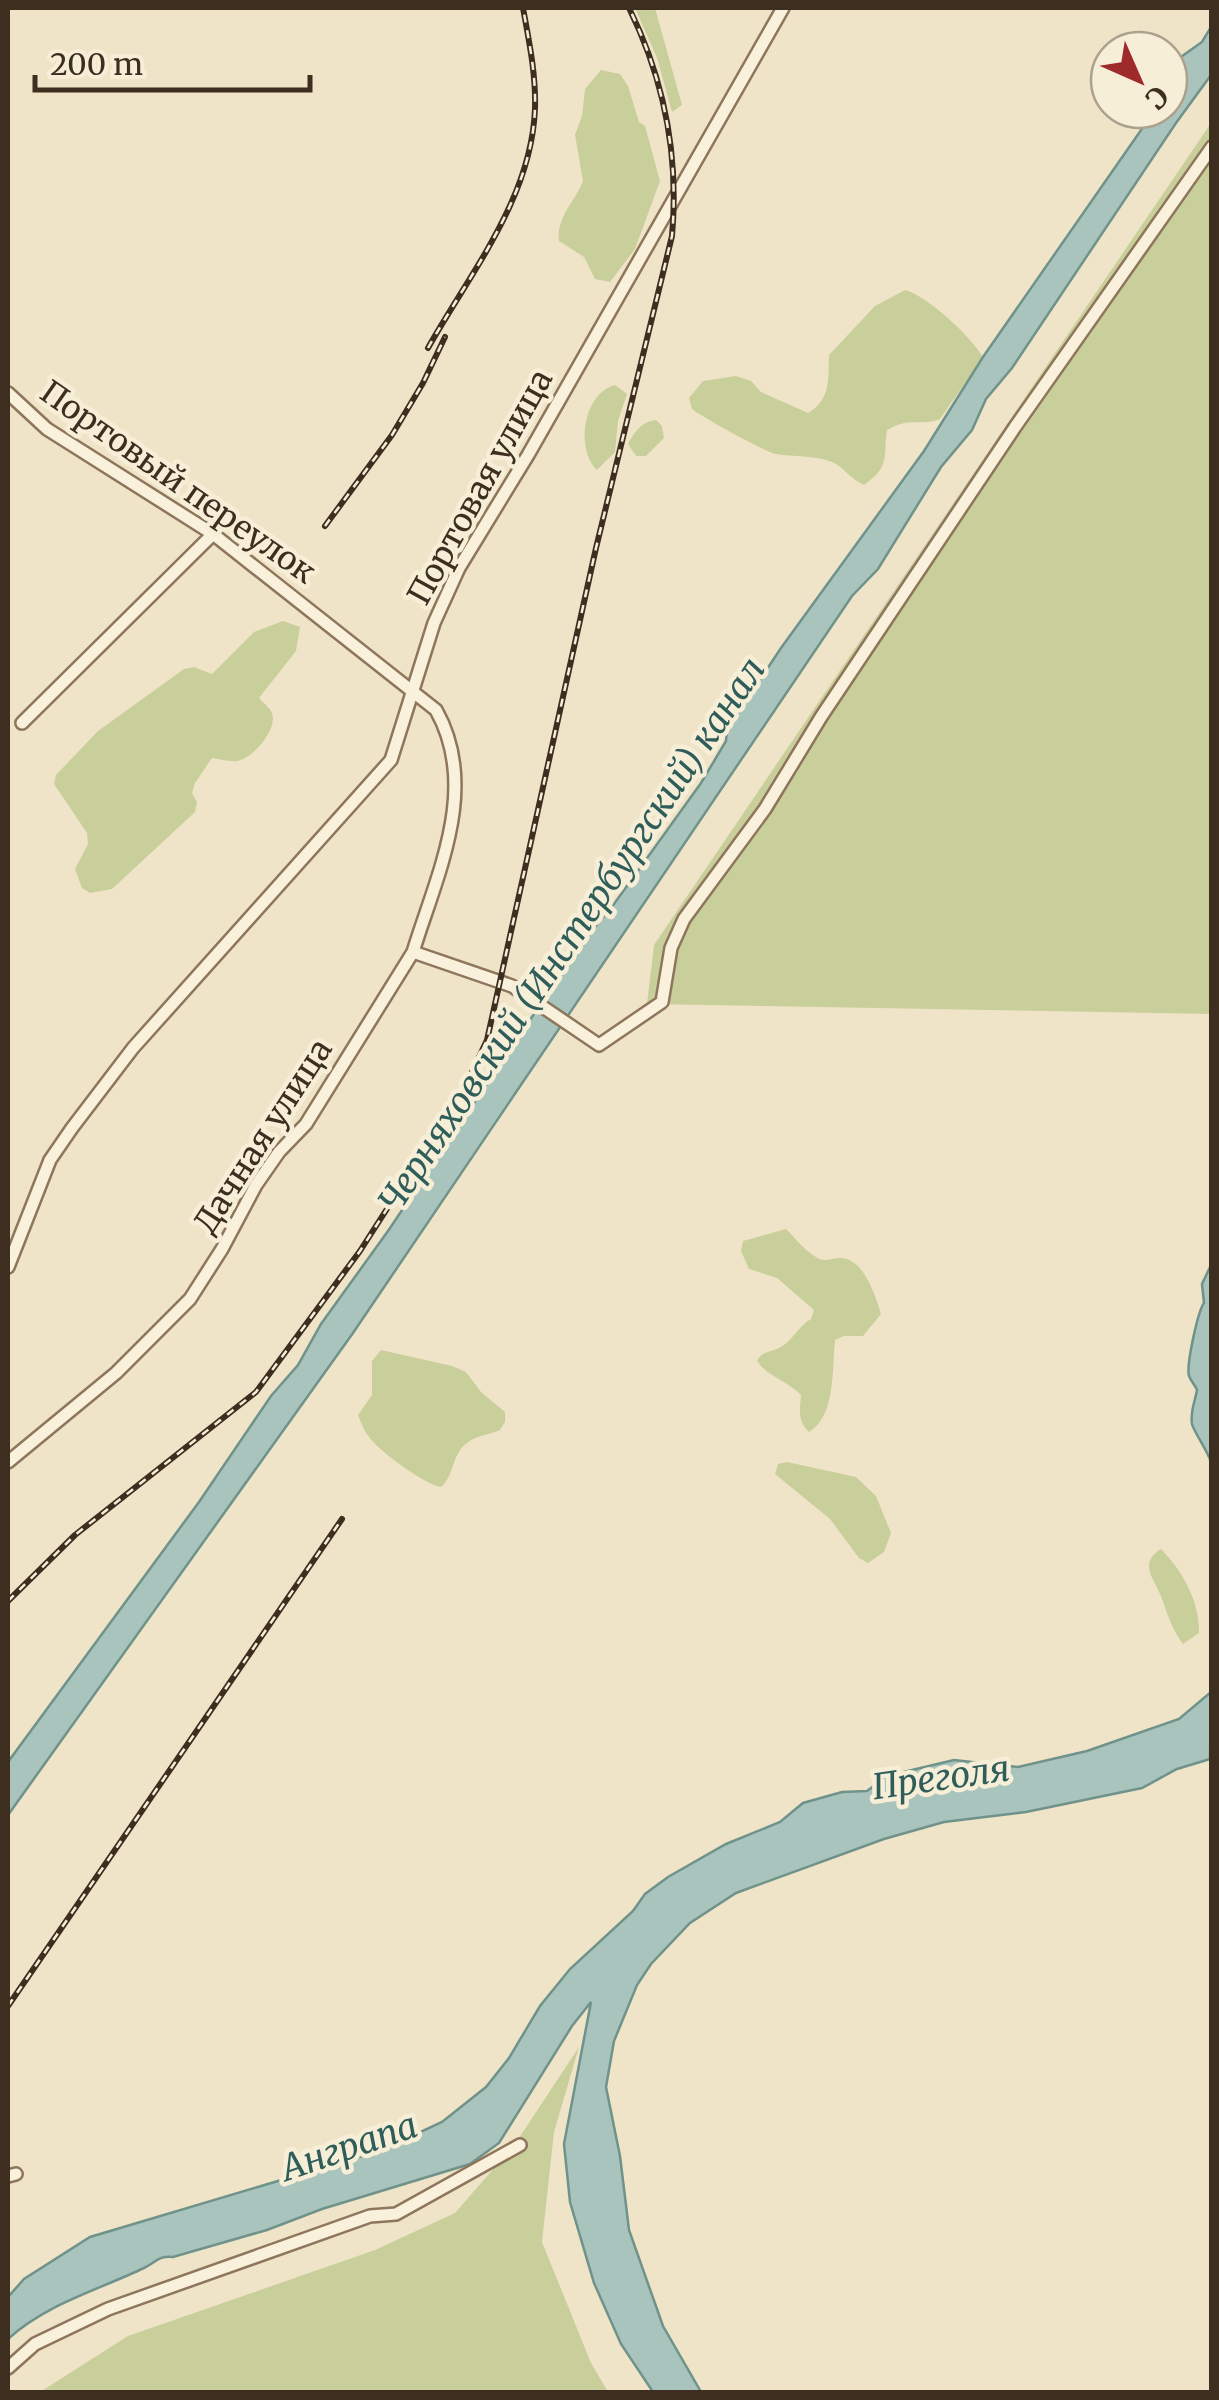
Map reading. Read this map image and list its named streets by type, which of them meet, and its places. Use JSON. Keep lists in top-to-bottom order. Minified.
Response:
{"streets":{"street":["Портовый переулок","Портовая улица","Дачная улица"]},"crossings":[["Портовый переулок","Портовая улица"],["Портовый переулок","Дачная улица"]],"water":["Черняховский (Инстербургский) канал","Преголя","Анграпа"],"scale_bar":"200 m","north":"bottom right"}
